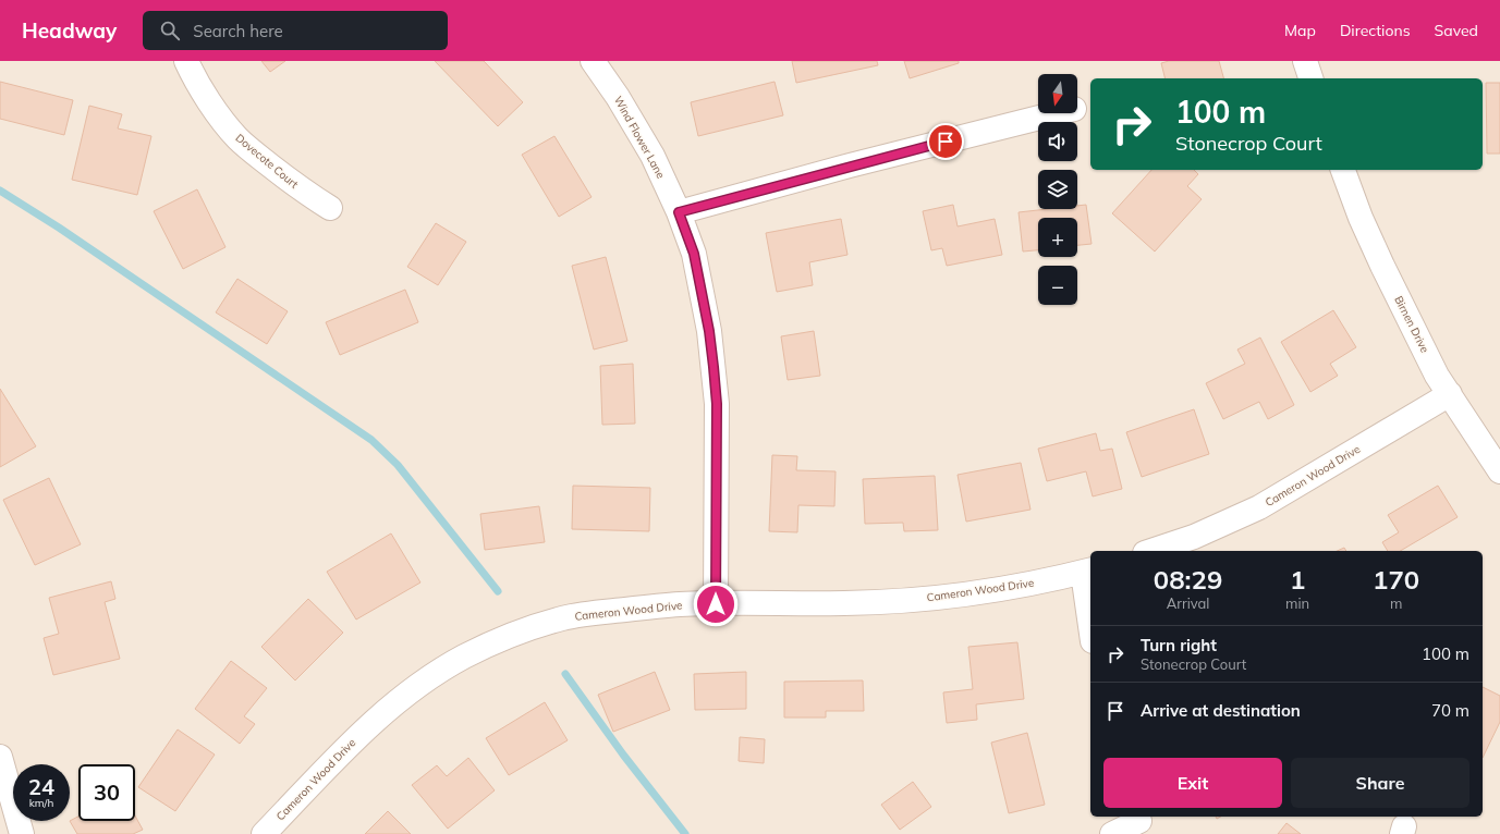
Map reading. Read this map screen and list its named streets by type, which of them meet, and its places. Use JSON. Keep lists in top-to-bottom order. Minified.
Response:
{"streets":{"street":["Wind Flower Lane","Dovecote Court","Birnen Drive","Cameron Wood Drive"]},"crossings":[["Wind Flower Lane","Cameron Wood Drive"],["Birnen Drive","Cameron Wood Drive"]],"north":"bottom","page":{"header":"Headway","search":"Search here","nav":["Map","Directions","Saved"],"map_buttons":["+","−"],"turn":["100 m","Stonecrop Court"],"eta":["08:29","Arrival","1","min","170","m"],"list":[{"name":"Turn right","note":"Stonecrop Court","value":"100 m"},{"name":"Arrive at destination","value":"70 m"}],"buttons":["Exit","Share"],"speed":"24 km/h","limit":"30"}}
